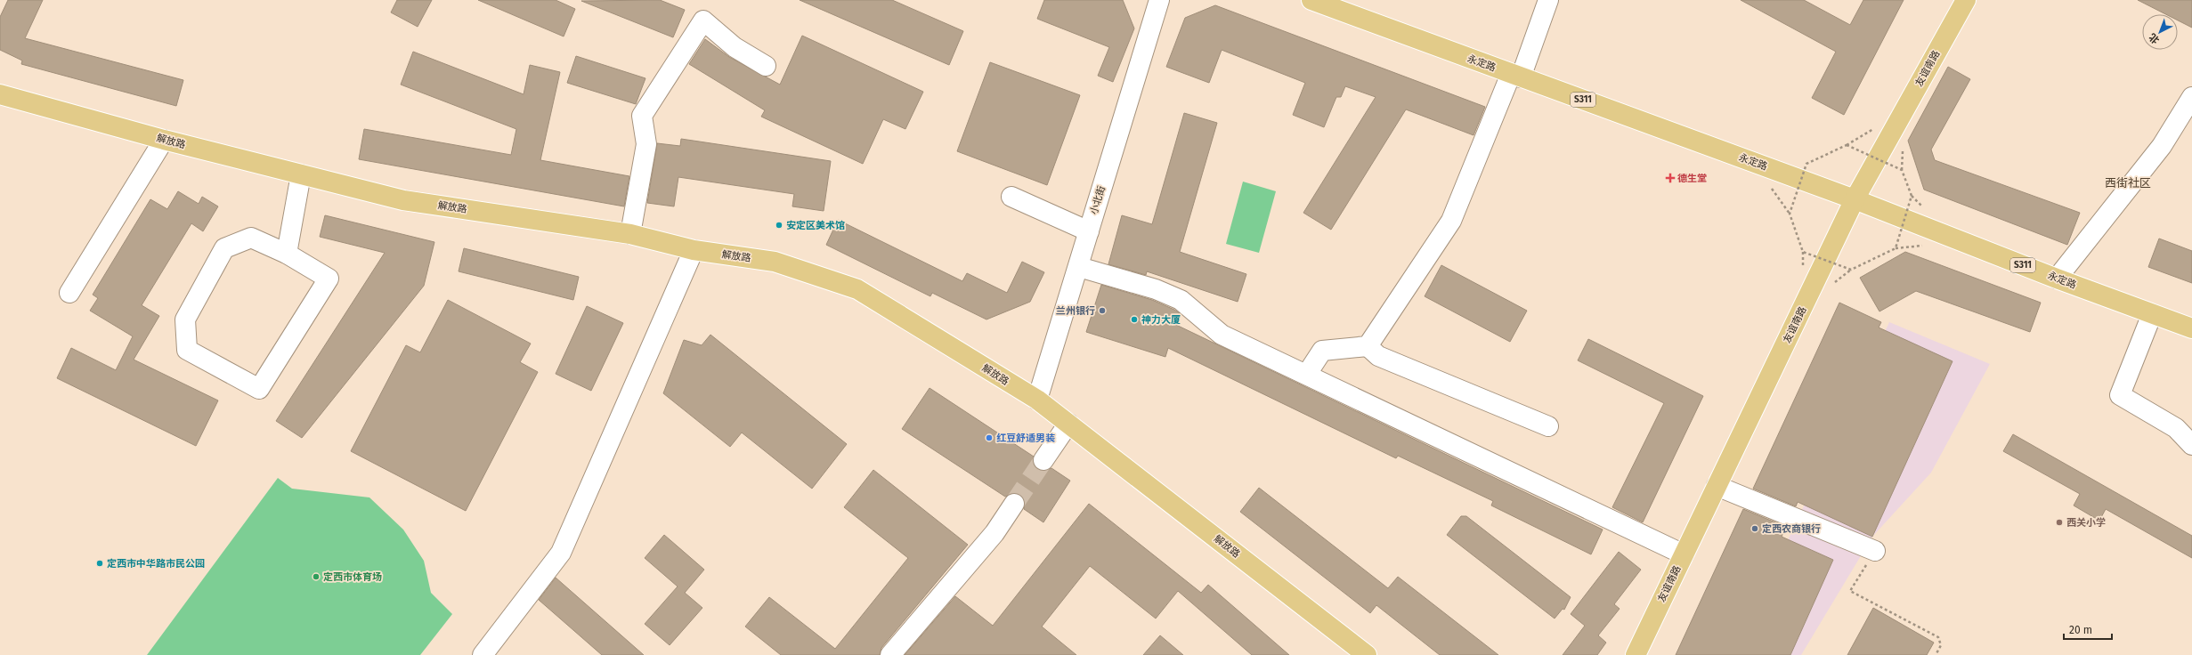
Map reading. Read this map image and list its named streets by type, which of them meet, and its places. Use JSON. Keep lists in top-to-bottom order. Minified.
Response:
{"streets":{"main road":["永定路","友谊南路","S311","解放路"],"street":["小北街"]},"crossings":[["永定路","友谊南路"],["解放路","小北街"]],"districts":["西街社区"],"places":{"health":["德生堂"],"other":["安定区美术馆","兰州银行","神力大厦","红豆舒适男装","西关小学","定西农商银行","定西市中华路市民公园","定西市体育场"]},"scale_bar":"20 m","north":"bottom left"}
